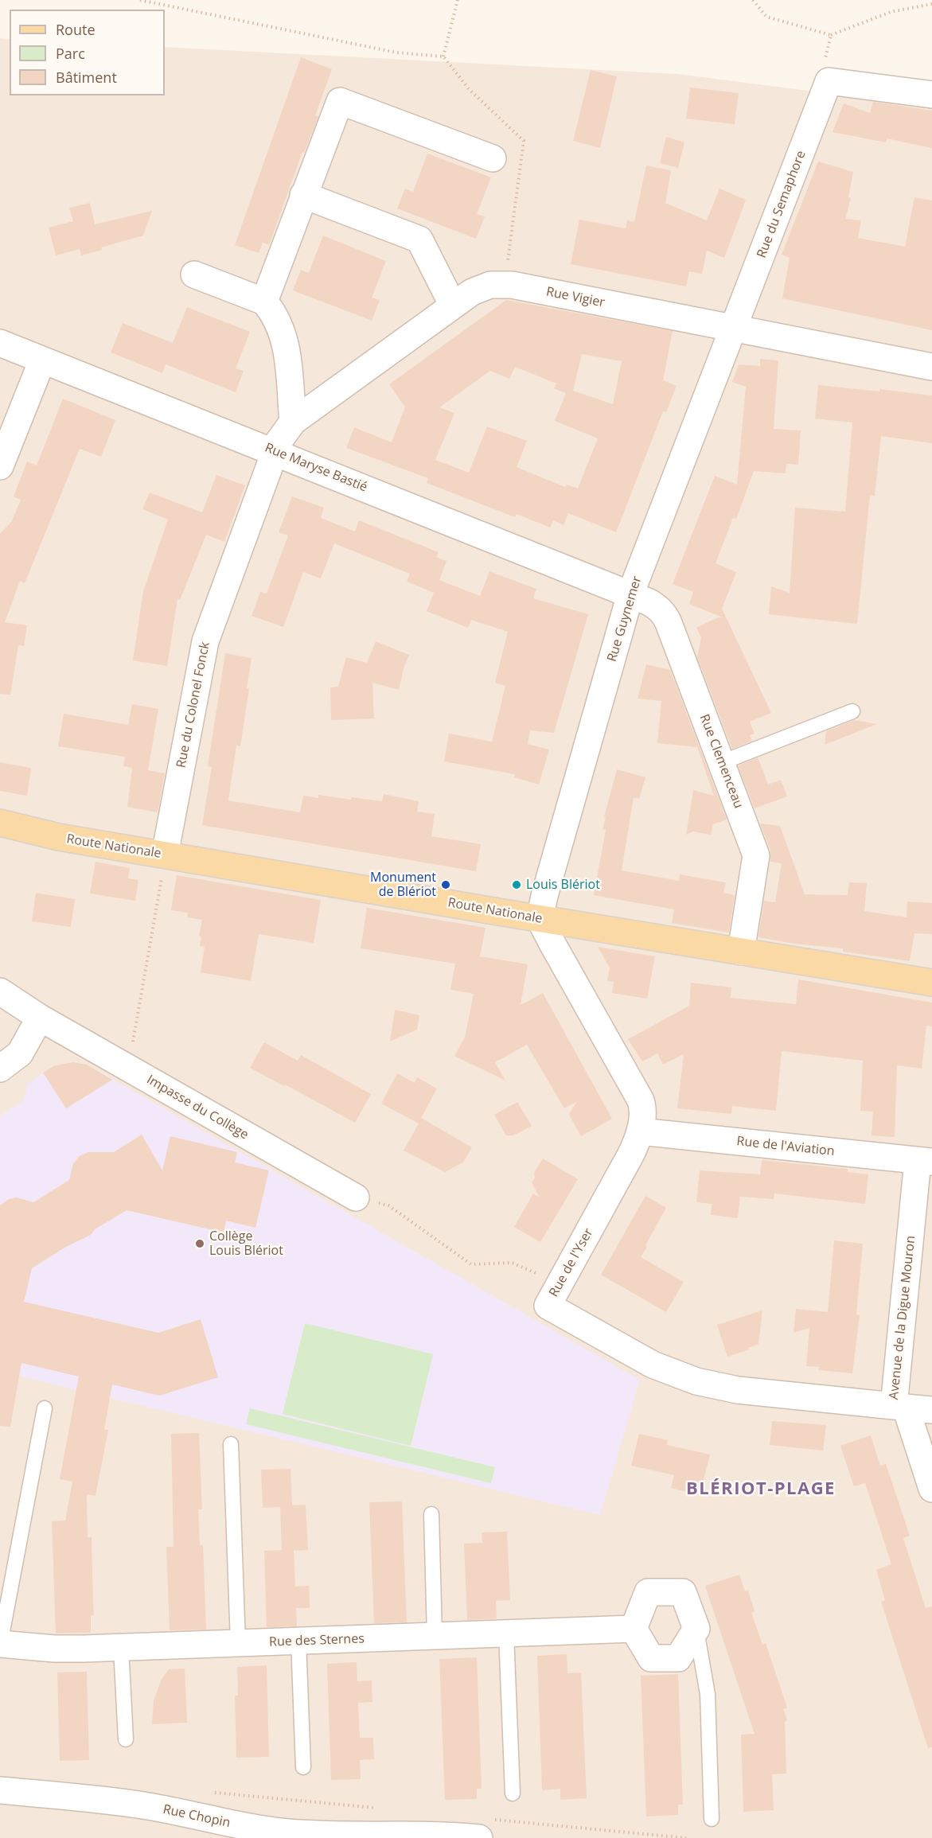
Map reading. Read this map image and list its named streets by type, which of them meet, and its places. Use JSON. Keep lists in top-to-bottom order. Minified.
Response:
{"streets":{"main road":["Route Nationale"],"street":["Rue du Semaphore","Rue Vigier","Rue Maryse Bastié","Rue Guynemer","Rue du Colonel Fonck","Rue Clemenceau","Impasse du Collège","Rue de l'Aviation","Rue de l'Yser","Avenue de la Digue Mouron","Rue des Sternes","Rue Chopin"]},"crossings":[["Rue du Semaphore","Rue Vigier"],["Rue du Semaphore","Rue Guynemer"],["Rue Vigier","Rue Maryse Bastié"],["Rue Vigier","Rue Guynemer"],["Rue Vigier","Rue du Colonel Fonck"],["Rue Maryse Bastié","Rue Guynemer"],["Rue Maryse Bastié","Rue du Colonel Fonck"],["Rue Maryse Bastié","Rue Clemenceau"],["Rue Guynemer","Rue Clemenceau"],["Rue Guynemer","Route Nationale"],["Rue Guynemer","Rue de l'Yser"],["Rue du Colonel Fonck","Route Nationale"],["Rue Clemenceau","Route Nationale"],["Route Nationale","Rue de l'Yser"],["Rue de l'Aviation","Rue de l'Yser"],["Rue de l'Aviation","Avenue de la Digue Mouron"],["Rue de l'Yser","Avenue de la Digue Mouron"]],"districts":["BLÉRIOT-PLAGE"],"places":["Monument de Blériot","Louis Blériot","Collège Louis Blériot"],"legend":["Route","Parc","Bâtiment"]}
